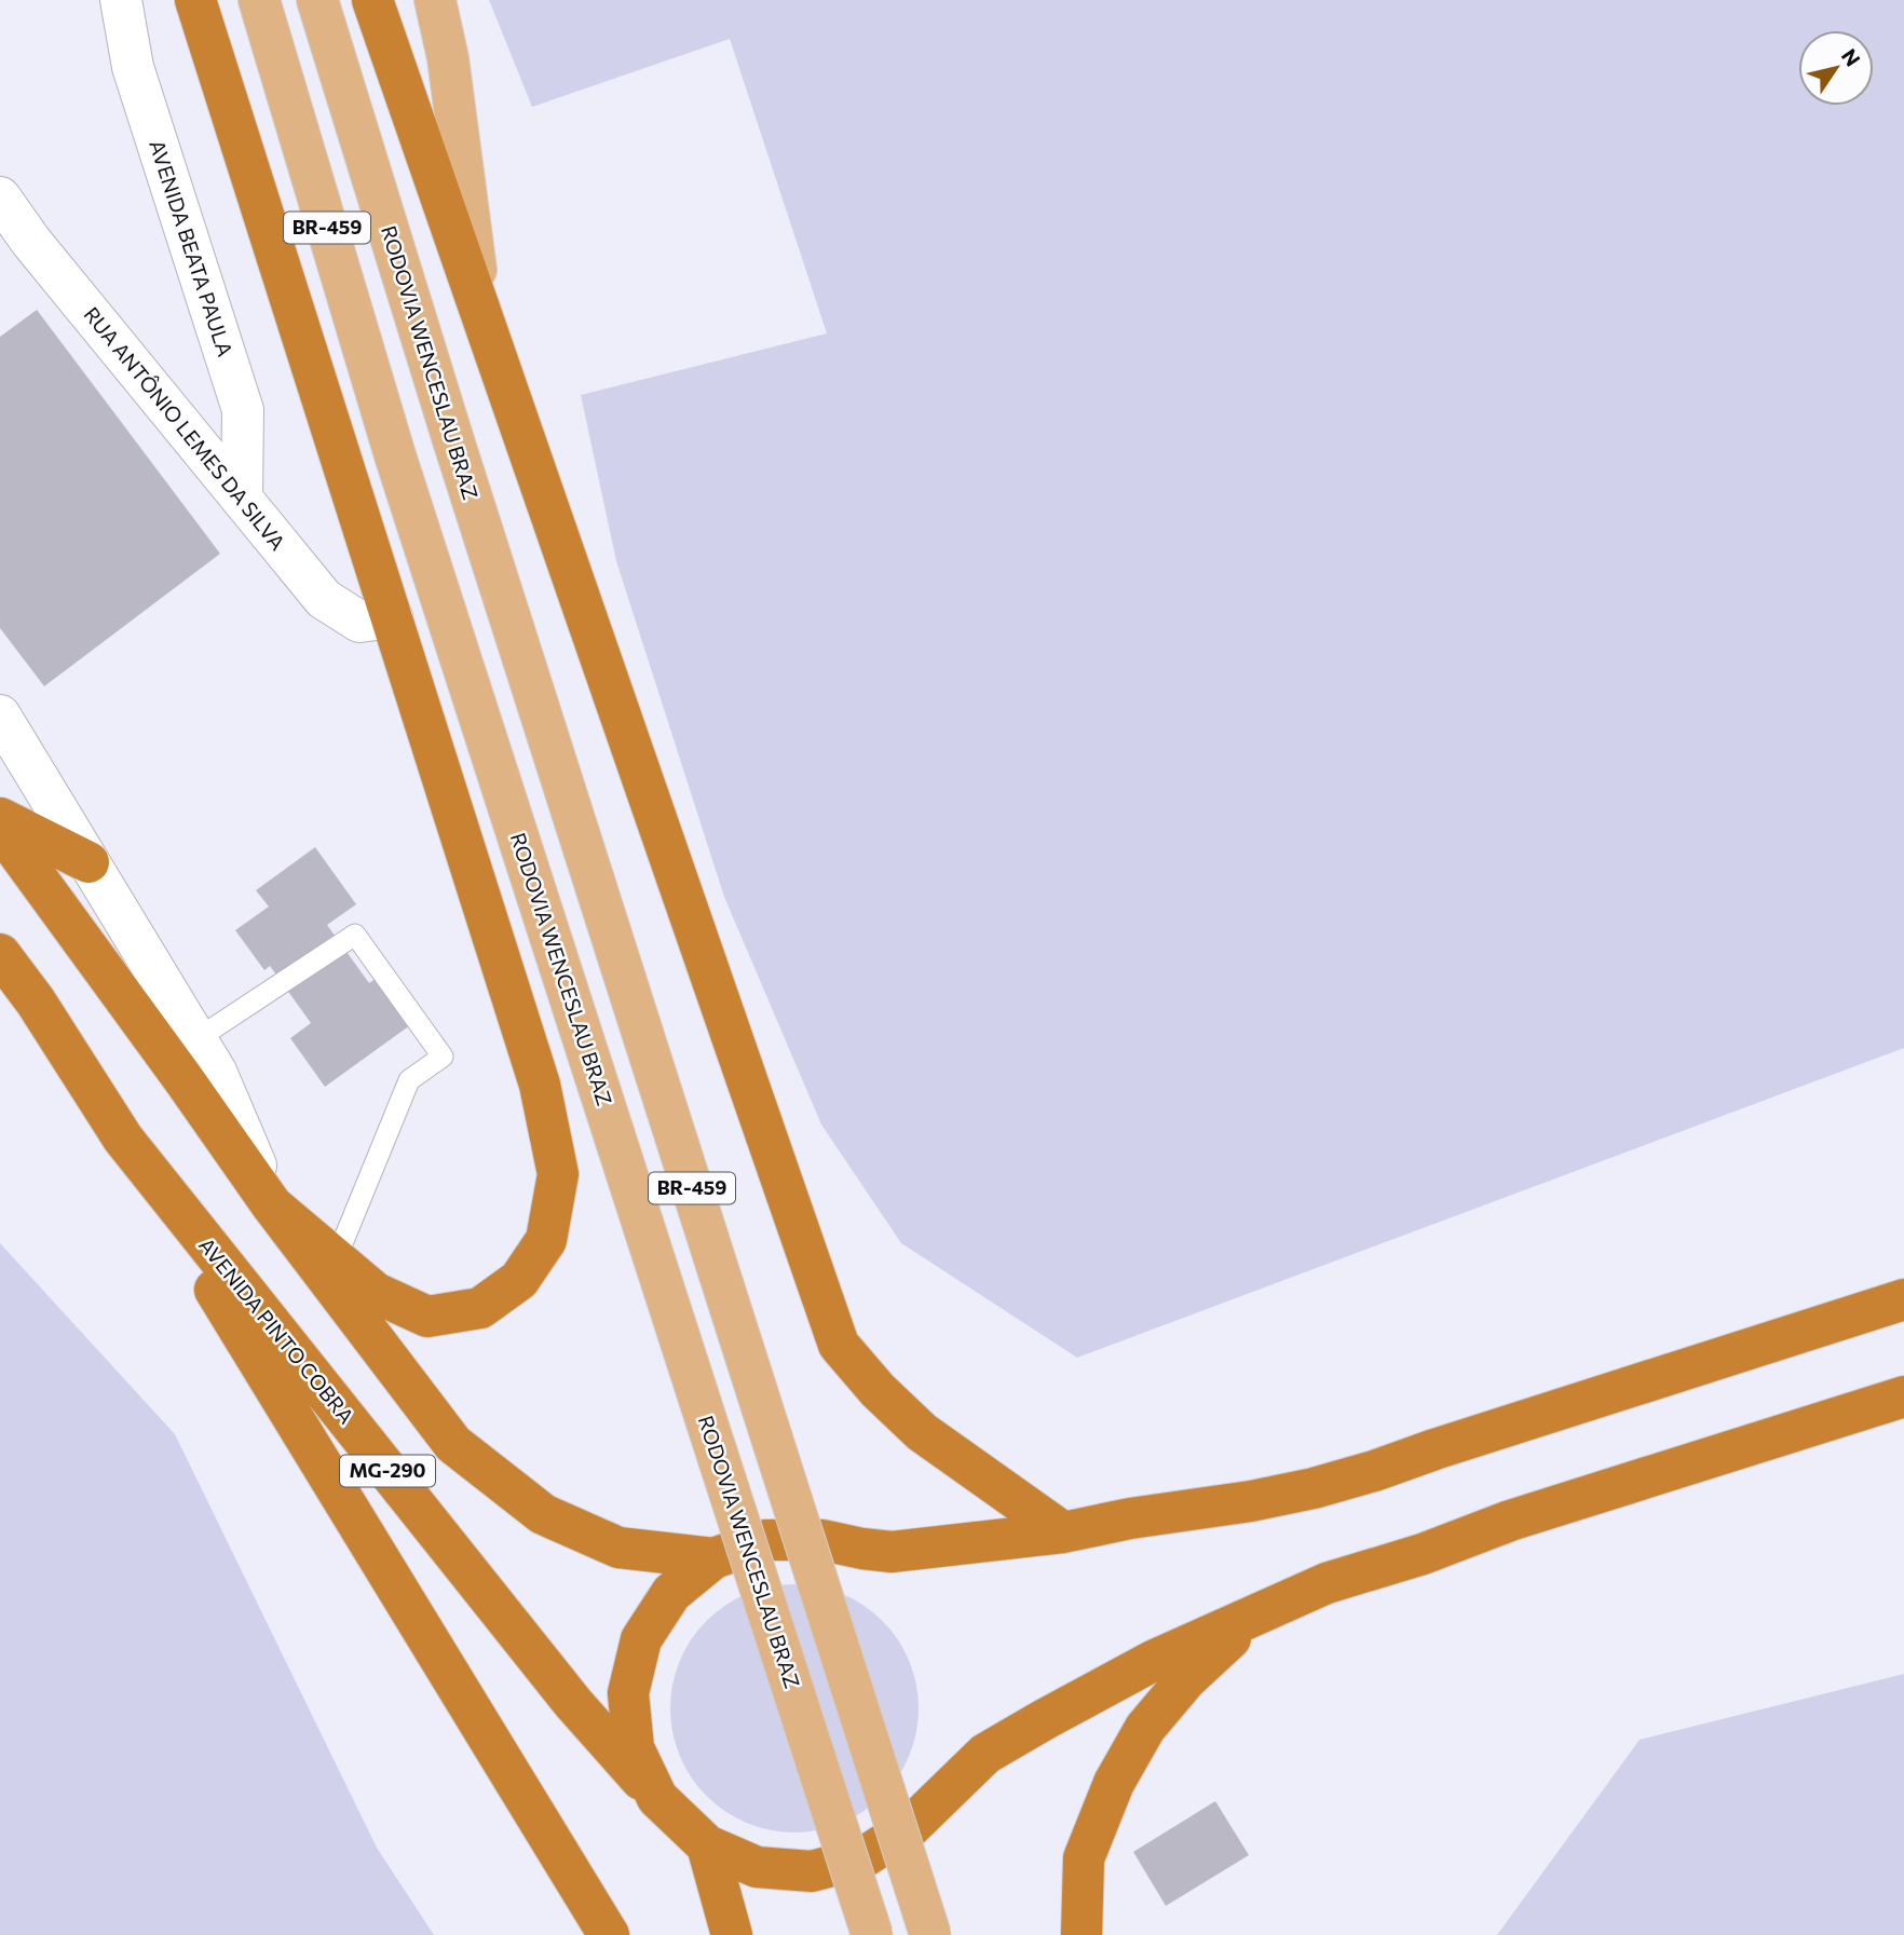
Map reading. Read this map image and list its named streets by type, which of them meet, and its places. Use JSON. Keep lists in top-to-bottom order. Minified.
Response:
{"streets":{"highway":["AVENIDA PINTO COBRA","MG-290"],"main road":["BR-459","RODOVIA WENCESLAU BRAZ"],"street":["AVENIDA BEATA PAULA","RUA ANTÔNIO LEMES DA SILVA"]},"crossings":[["AVENIDA BEATA PAULA","RUA ANTÔNIO LEMES DA SILVA"]],"north":"top right"}
